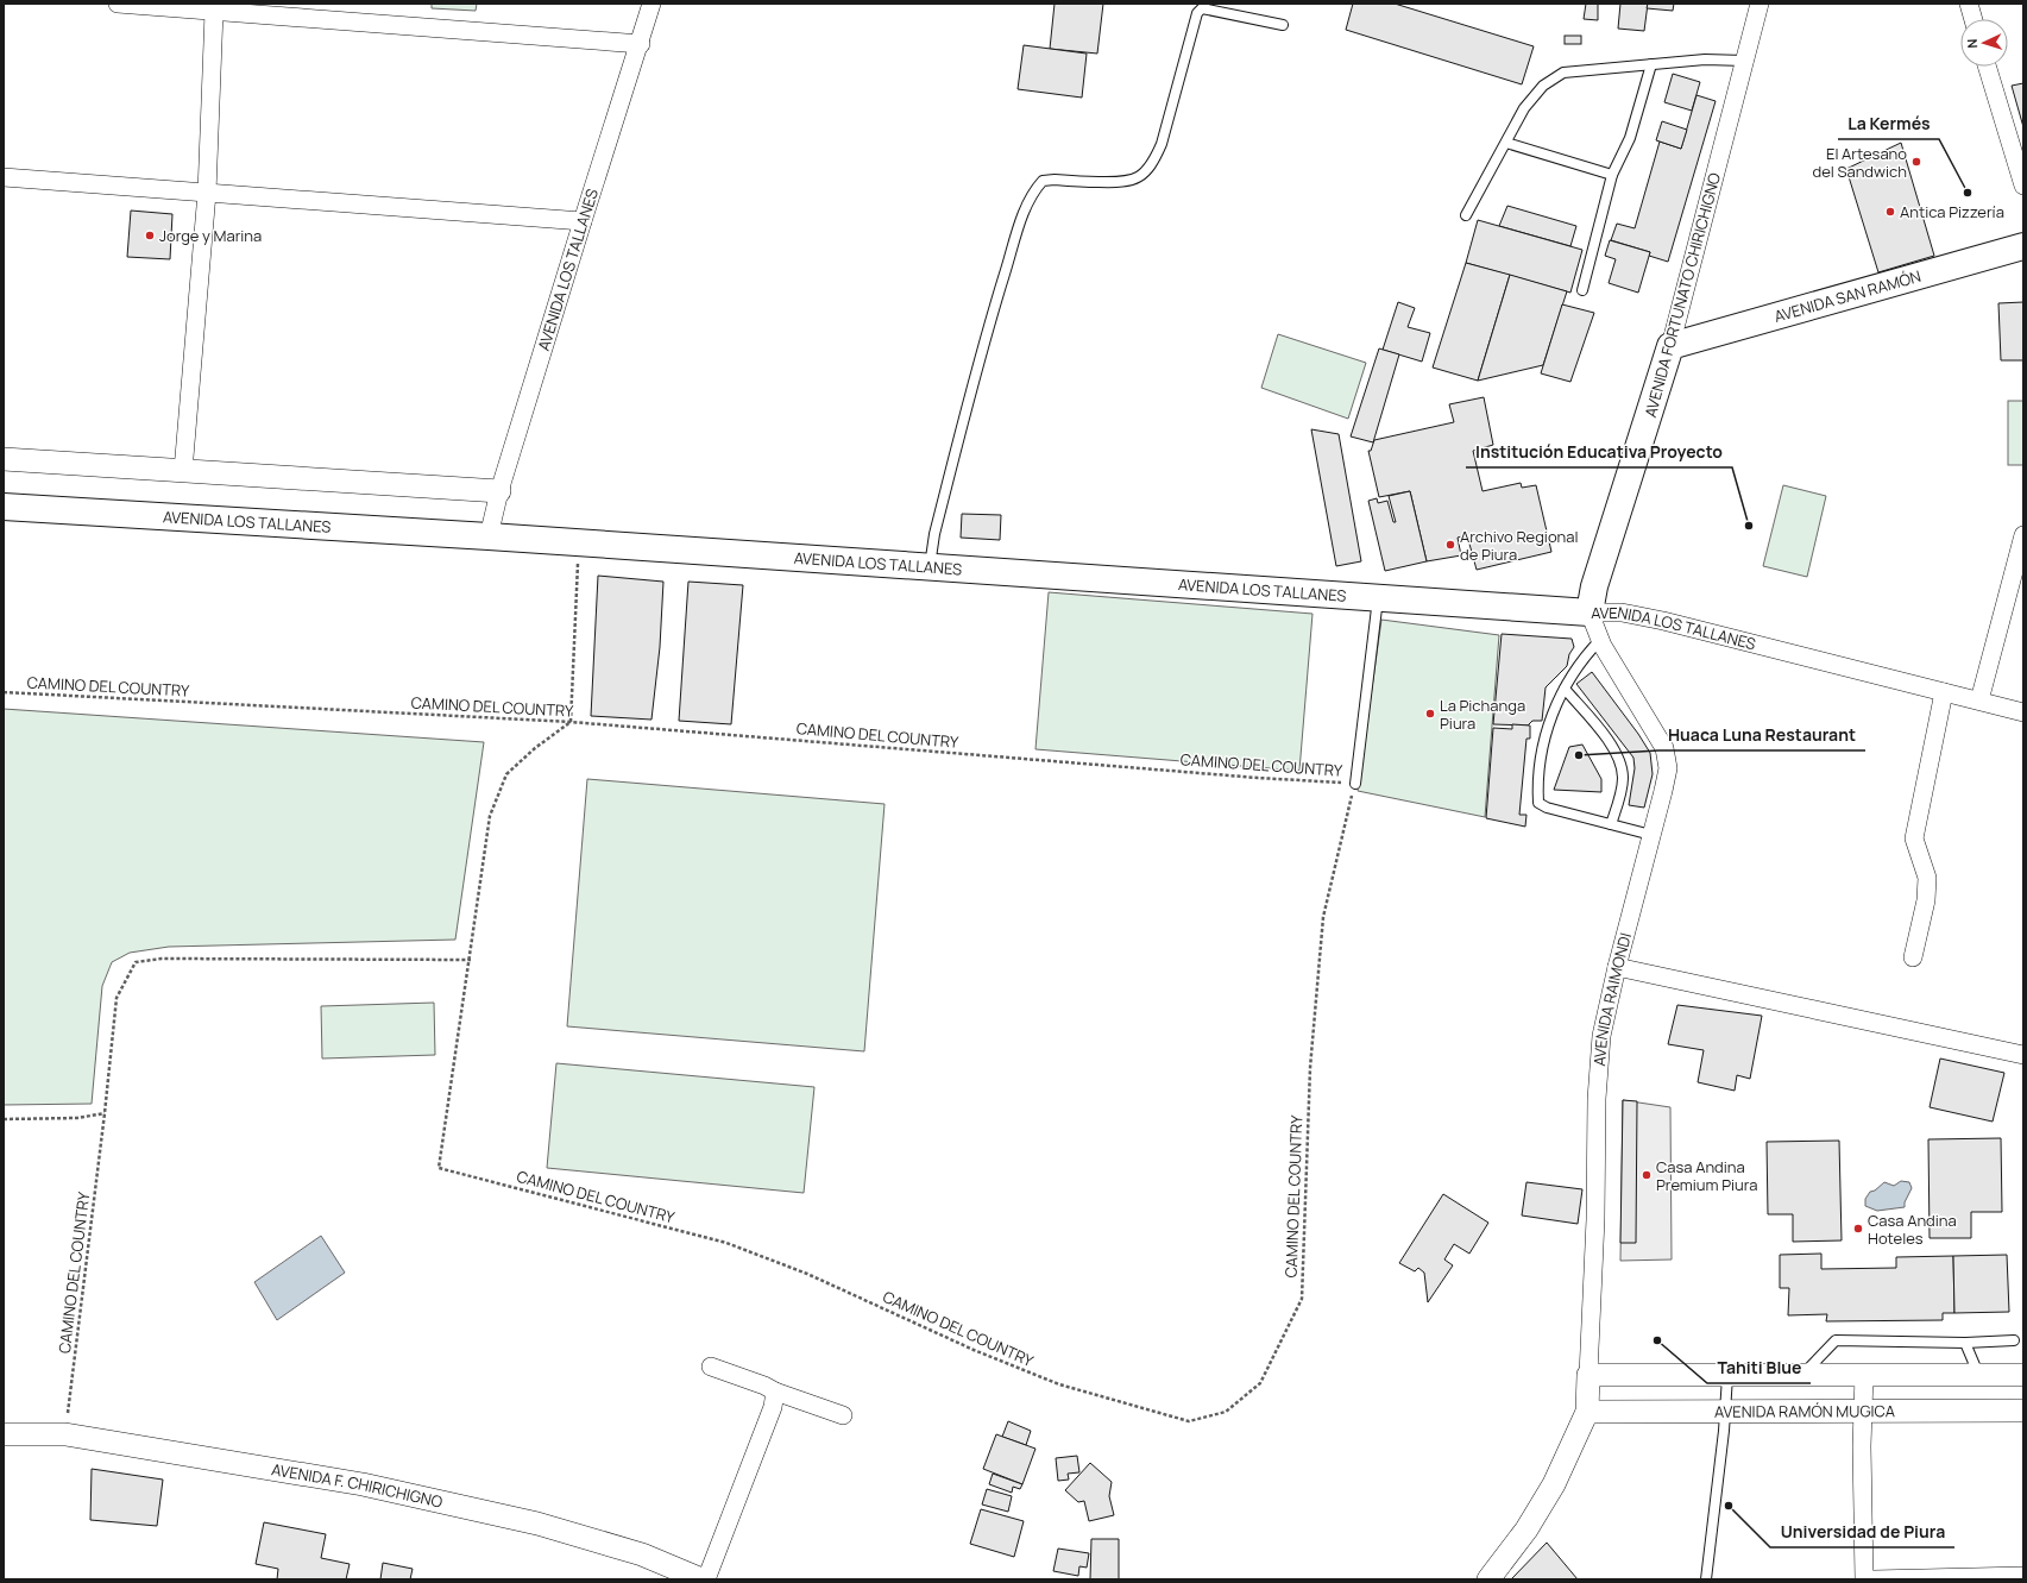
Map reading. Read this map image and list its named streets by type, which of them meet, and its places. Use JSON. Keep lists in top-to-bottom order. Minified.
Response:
{"streets":{"main road":["AVENIDA LOS TALLANES","AVENIDA FORTUNATO CHIRICHIGNO","AVENIDA SAN RAMÓN"],"street":["AVENIDA RAIMONDI","AVENIDA RAMÓN MUGICA","AVENIDA F. CHIRICHIGNO"],"path":["CAMINO DEL COUNTRY"]},"crossings":[["AVENIDA LOS TALLANES","AVENIDA FORTUNATO CHIRICHIGNO"],["AVENIDA LOS TALLANES","AVENIDA RAIMONDI"],["AVENIDA FORTUNATO CHIRICHIGNO","AVENIDA SAN RAMÓN"],["AVENIDA FORTUNATO CHIRICHIGNO","AVENIDA RAIMONDI"],["CAMINO DEL COUNTRY","AVENIDA F. CHIRICHIGNO"],["AVENIDA RAIMONDI","AVENIDA RAMÓN MUGICA"]],"places":["El Artesano del Sandwich","La Kermés","Antica Pizzería","Jorge y Marina","Institución Educativa Proyecto","Archivo Regional de Piura","La Pichanga Piura","Huaca Luna Restaurant","Casa Andina Premium Piura","Casa Andina Hoteles","Tahiti Blue","Universidad de Piura"],"north":"left"}
